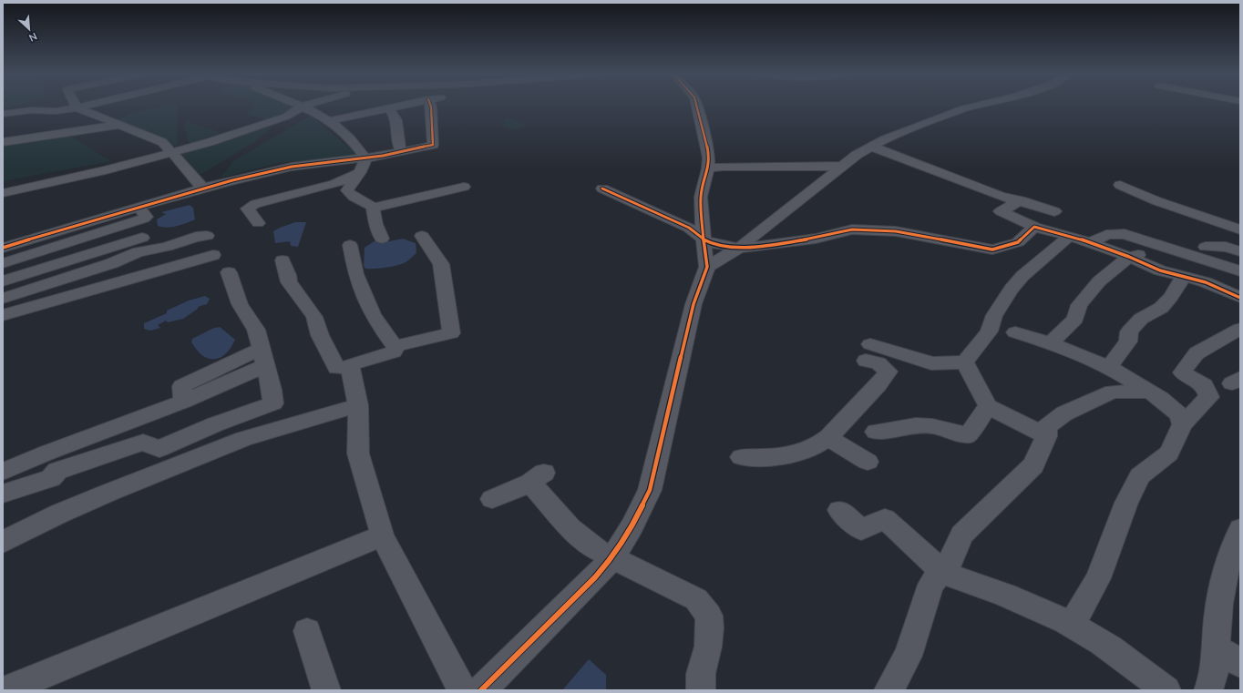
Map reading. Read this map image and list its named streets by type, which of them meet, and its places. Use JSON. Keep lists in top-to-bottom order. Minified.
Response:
{"north":"bottom right"}
